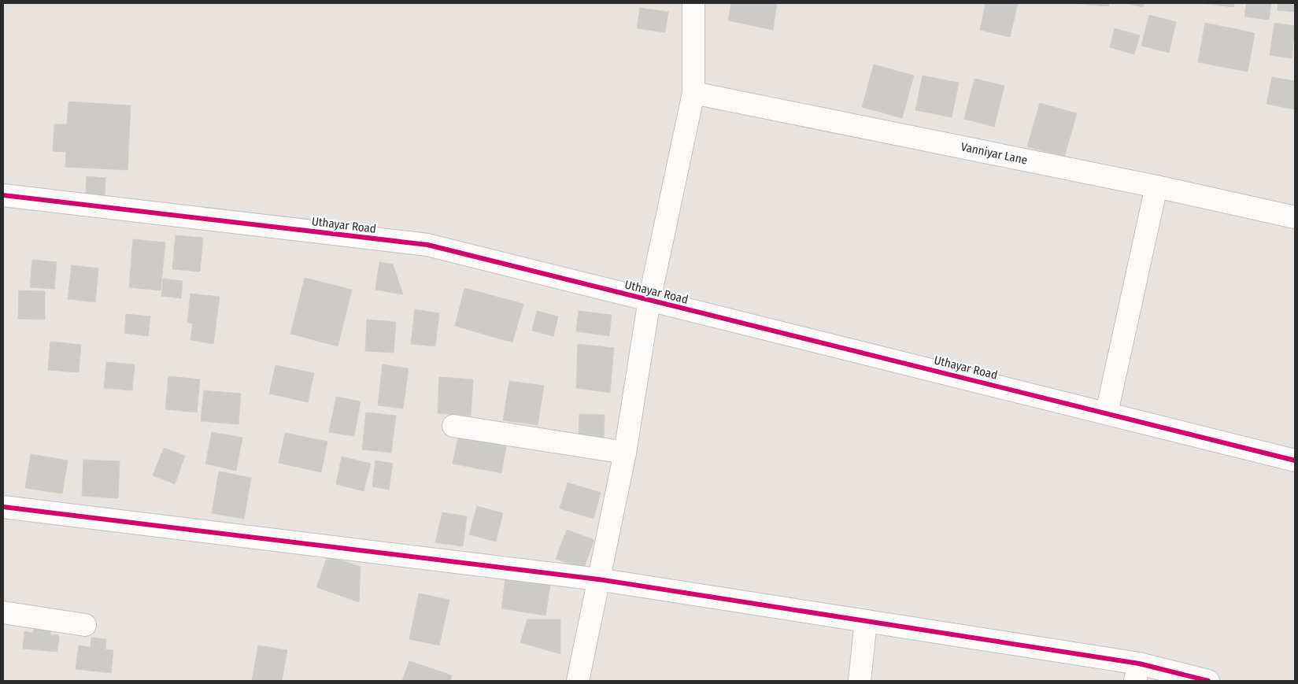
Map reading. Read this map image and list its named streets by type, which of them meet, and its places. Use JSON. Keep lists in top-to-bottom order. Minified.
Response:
{"streets":{"street":["Vanniyar Lane","Uthayar Road"]}}
